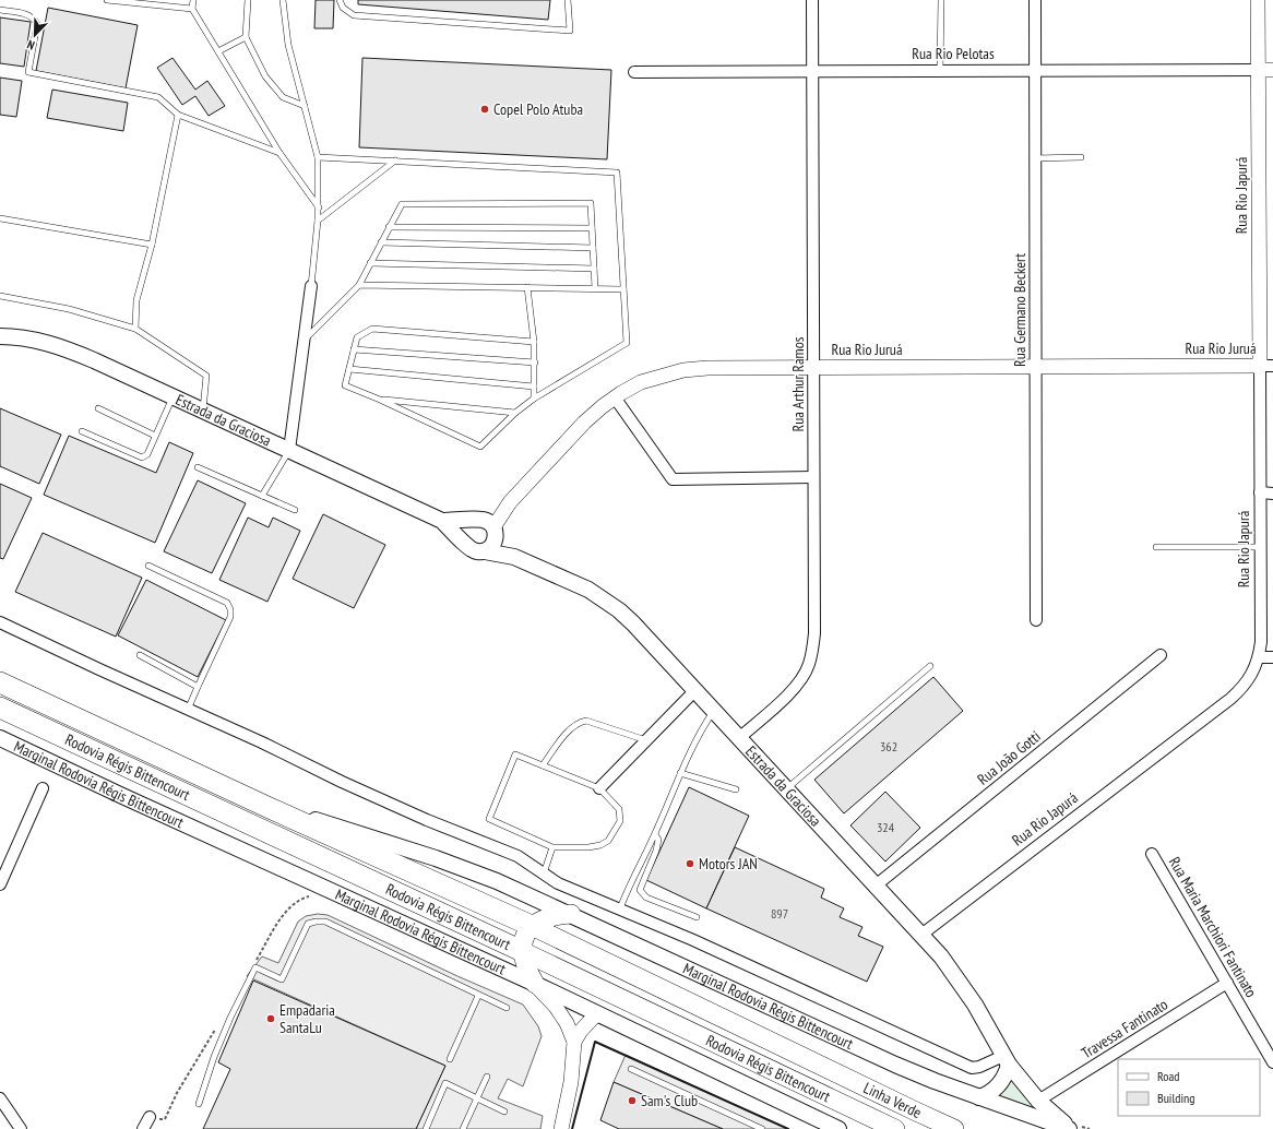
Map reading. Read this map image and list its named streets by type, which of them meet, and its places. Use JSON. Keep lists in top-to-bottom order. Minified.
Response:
{"streets":{"highway":["Rodovia Régis Bittencourt","Linha Verde"],"main road":["Estrada da Graciosa","Marginal Rodovia Régis Bittencourt"],"street":["Rua Rio Pelotas","Rua Rio Japurá","Rua Germano Beckert","Rua Rio Juruá","Rua Arthur Ramos","Rua João Gotti","Rua Maria Marchiori Fantinato","Travessa Fantinato"]},"crossings":[["Rua Rio Pelotas","Rua Rio Japurá"],["Rua Rio Pelotas","Rua Germano Beckert"],["Rua Rio Pelotas","Rua Arthur Ramos"],["Rua Rio Japurá","Rua Rio Juruá"],["Rua Rio Japurá","Estrada da Graciosa"],["Rua Germano Beckert","Rua Rio Juruá"],["Rua Rio Juruá","Rua Arthur Ramos"],["Rua Rio Juruá","Estrada da Graciosa"],["Rua Arthur Ramos","Estrada da Graciosa"],["Estrada da Graciosa","Rua João Gotti"],["Estrada da Graciosa","Marginal Rodovia Régis Bittencourt"],["Estrada da Graciosa","Travessa Fantinato"],["Rodovia Régis Bittencourt","Marginal Rodovia Régis Bittencourt"],["Rodovia Régis Bittencourt","Linha Verde"],["Rua Maria Marchiori Fantinato","Travessa Fantinato"]],"places":["Copel Polo Atuba","Motors JAN","Empadaria SantaLu","Sam's Club"],"house_numbers":["362","324","897"],"legend":["Road","Building"],"north":"bottom left"}
